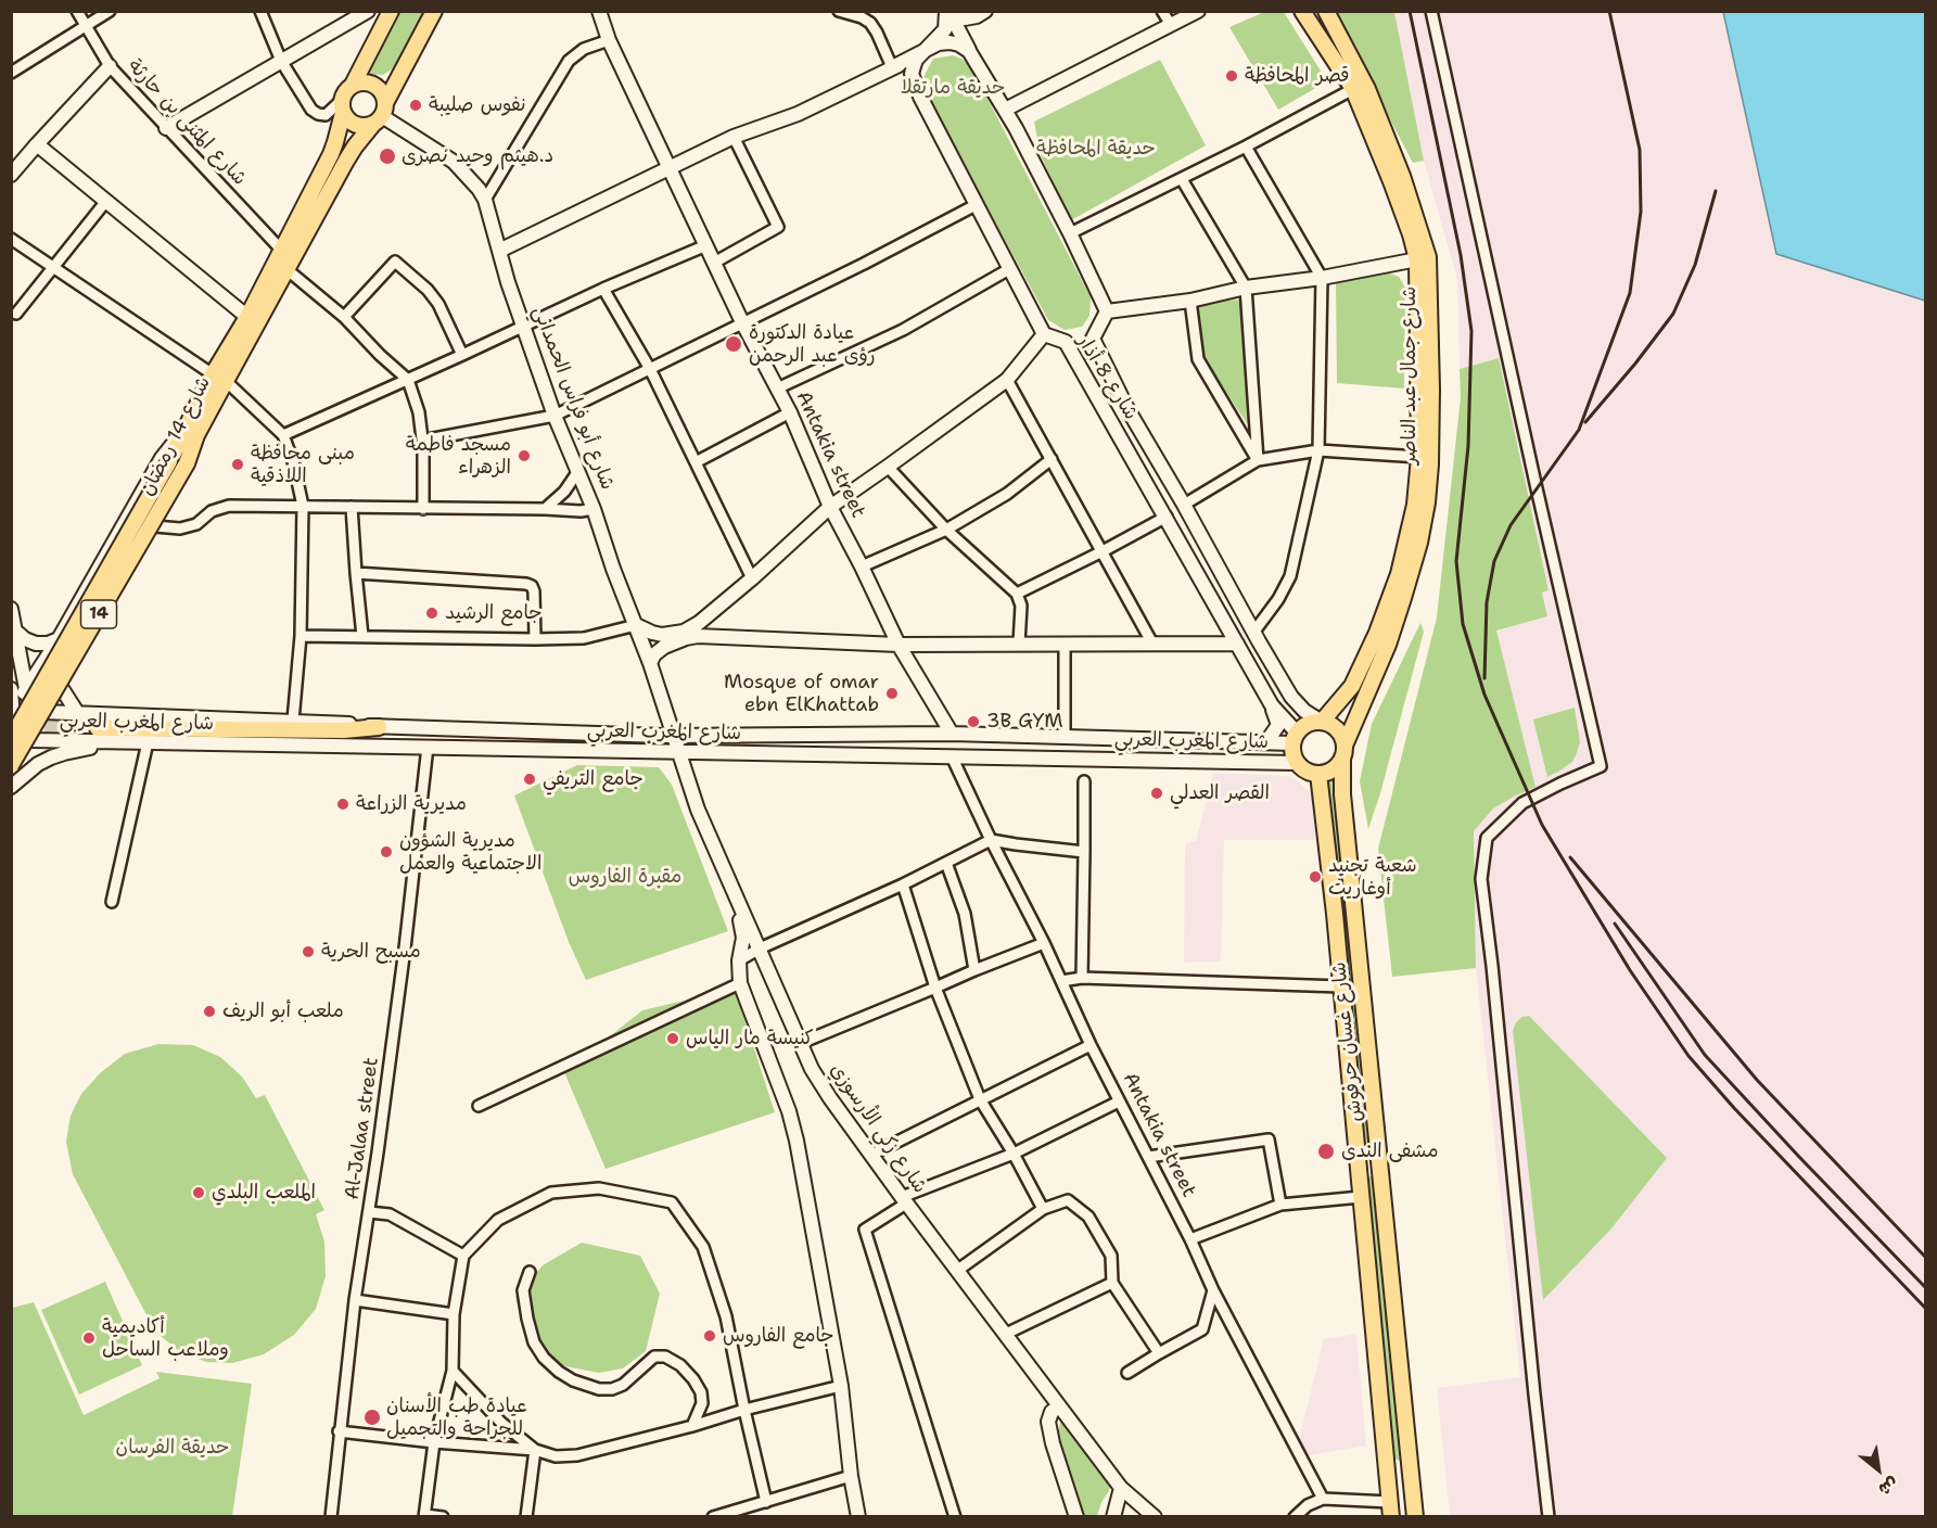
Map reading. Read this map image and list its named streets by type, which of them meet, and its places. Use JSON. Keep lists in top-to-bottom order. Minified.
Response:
{"streets":{"main road":["شارع جمال عبد الناصر","شارع 14 رمضان","14","شارع غسان حرفوش"],"street":["شارع المثنى بن حارثة","شارع 8 أذار","شارع أبو فراس الحمداني","Antakia street","شارع المغرب العربي","Al-Jalaa street","شارع زكي الأرسوزي"]},"crossings":[["شارع المثنى بن حارثة","شارع 14 رمضان"],["شارع جمال عبد الناصر","شارع 8 أذار"],["شارع جمال عبد الناصر","شارع المغرب العربي"],["شارع جمال عبد الناصر","شارع غسان حرفوش"],["شارع 8 أذار","شارع المغرب العربي"],["شارع 8 أذار","شارع غسان حرفوش"],["شارع أبو فراس الحمداني","شارع 14 رمضان"],["شارع أبو فراس الحمداني","شارع المغرب العربي"],["شارع أبو فراس الحمداني","شارع زكي الأرسوزي"],["Antakia street","شارع المغرب العربي"],["شارع المغرب العربي","شارع غسان حرفوش"],["شارع المغرب العربي","Al-Jalaa street"],["شارع المغرب العربي","شارع زكي الأرسوزي"]],"parks":["حديقة مارتقلا","حديقة المحافظة","مقبرة الفاروس","حديقة الفرسان"],"places":["قصر المحافظة","نفوس صليبة","د.هيثم وحيد نصرى","عيادة الدكتورة رؤى عبد الرحمن","مسجد فاطمة الزهراء","مبنى محافظة اللاذقية","جامع الرشيد","Mosque of omar ebn ElKhattab","3B GYM","جامع التريفي","القصر العدلي","مديرية الزراعة","مديرية الشؤون الاجتماعية والعمل","شعبة تجنيد أوغاريت","مسبح الحرية","ملعب أبو الريف","كنيسة مار الياس","مشفى الندى","الملعب البلدي","جامع الفاروس","أكاديمية وملاعب الساحل","عيادة طب الأسنان للجراحة والتجميل"],"north":"bottom right"}
